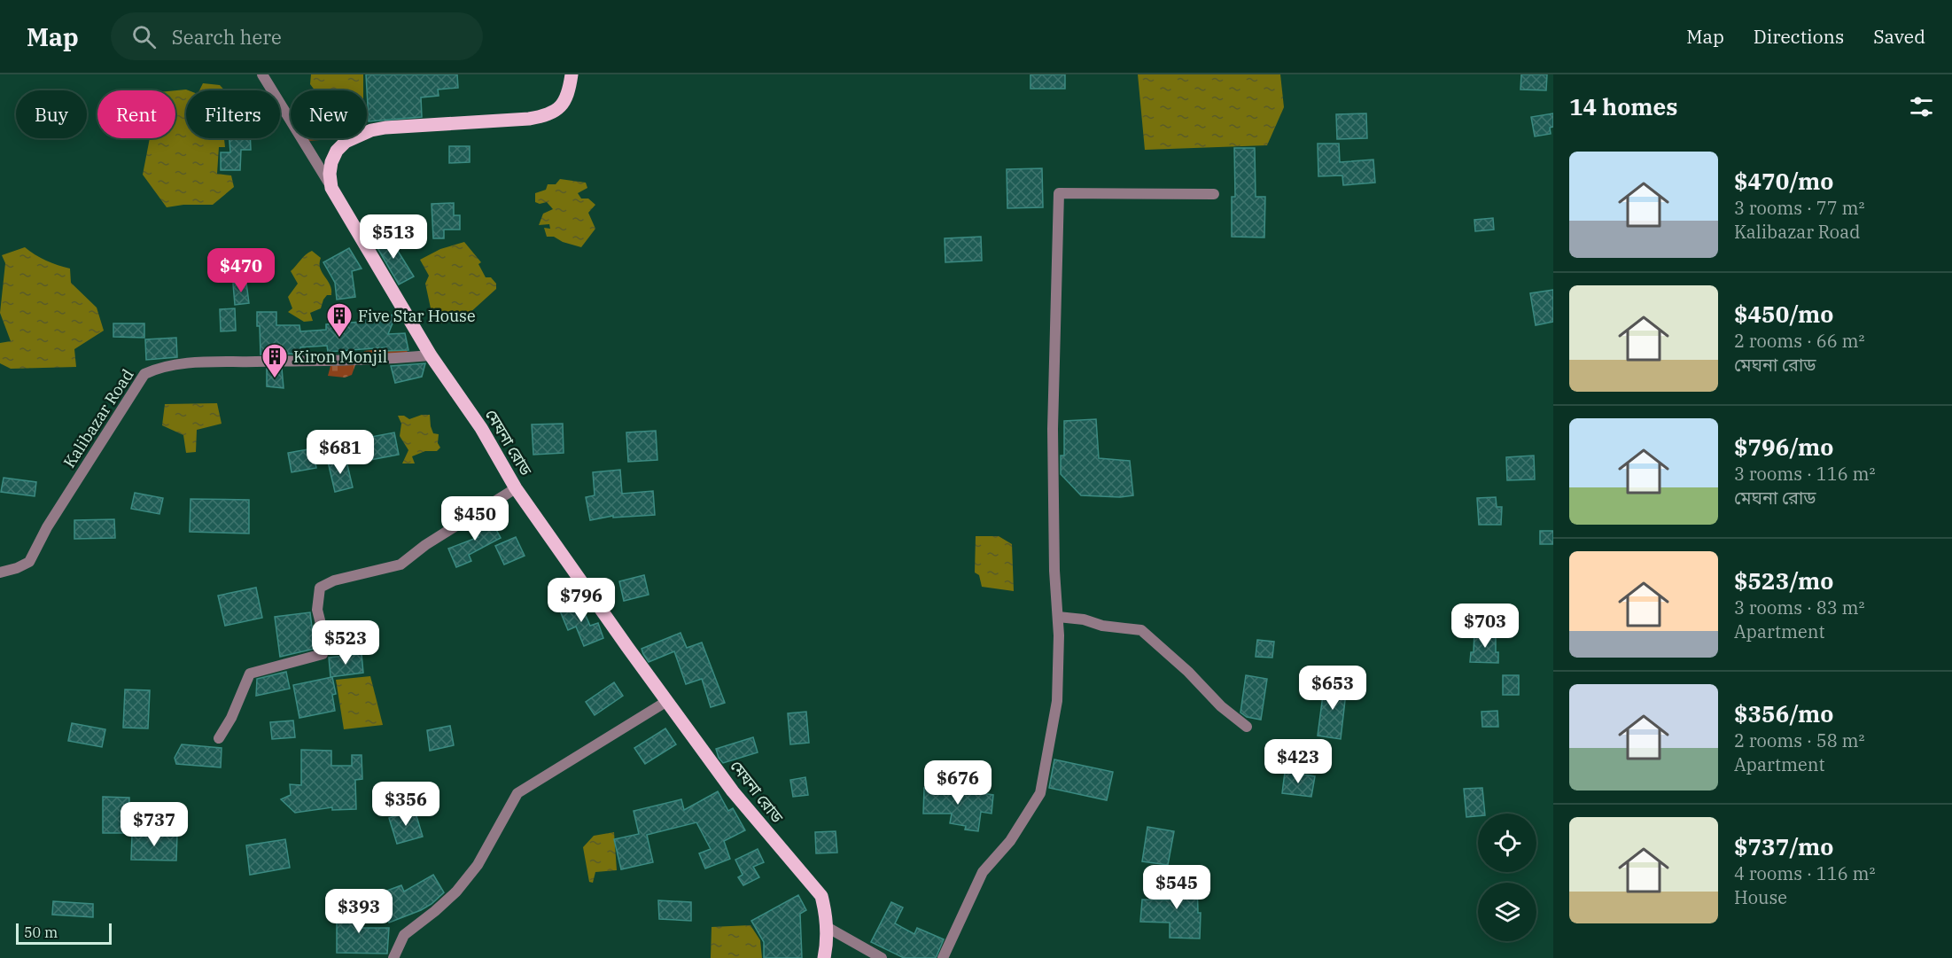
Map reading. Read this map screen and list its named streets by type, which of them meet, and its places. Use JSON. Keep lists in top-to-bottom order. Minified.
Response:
{"streets":{"main road":["মেঘনা রোড"],"street":["Kalibazar Road"]},"crossings":[["Kalibazar Road","মেঘনা রোড"]],"places":{"building":["Five Star House","Kiron Monjil"]},"scale_bar":"50 m","page":{"header":"Map","search":"Search here","nav":["Map","Directions","Saved"],"heading":"14 homes","chip":["Buy","Rent","Filters","New"],"list":[{"name":"$470/mo","note":"3 rooms · 77 m² · Kalibazar Road"},{"name":"$450/mo","note":"2 rooms · 66 m² · মেঘনা রোড"},{"name":"$796/mo","note":"3 rooms · 116 m² · মেঘনা রোড"},{"name":"$523/mo","note":"3 rooms · 83 m² · Apartment"},{"name":"$356/mo","note":"2 rooms · 58 m² · Apartment"},{"name":"$737/mo","note":"4 rooms · 116 m² · House"}],"price":["$513","$470","$681","$450","$796","$703","$523","$653","$423","$676","$356","$737","$545","$393"],"scale":"50 m"}}
